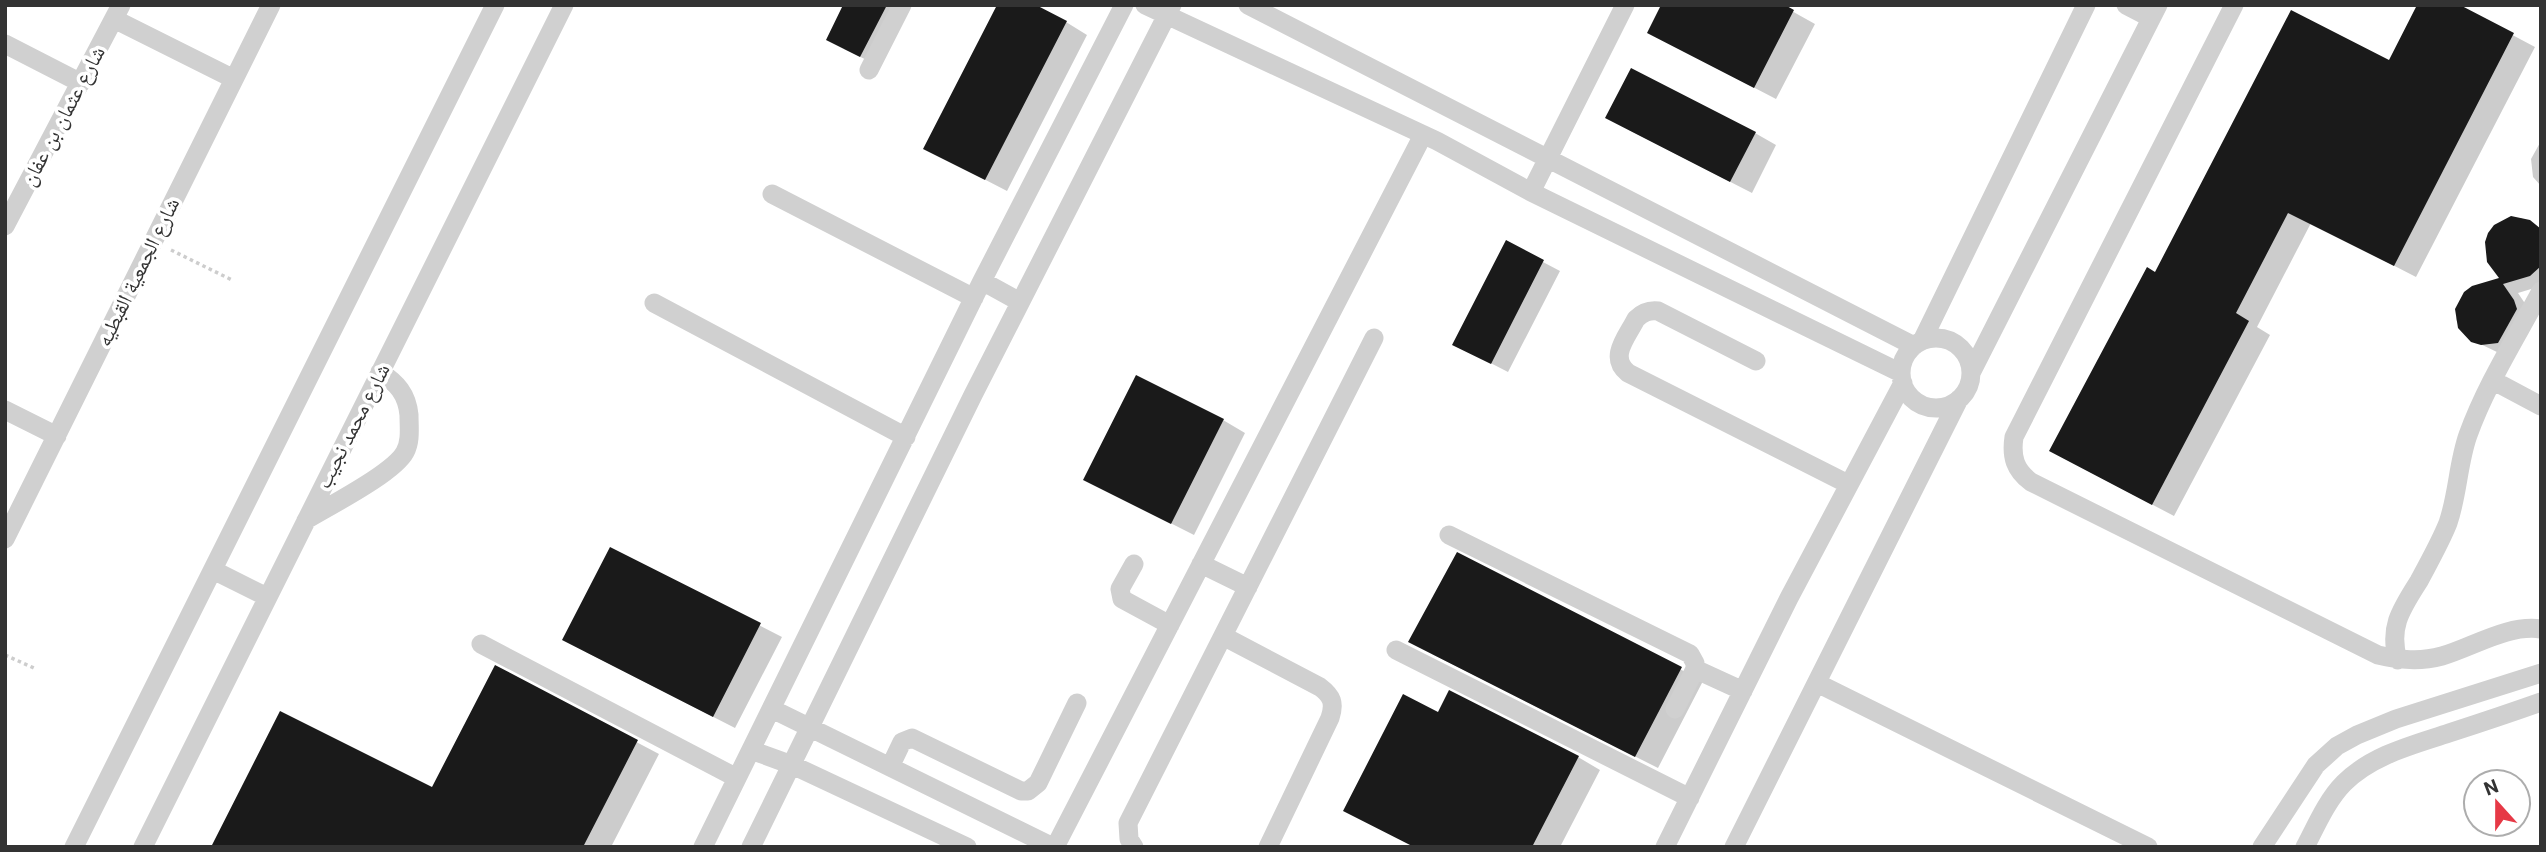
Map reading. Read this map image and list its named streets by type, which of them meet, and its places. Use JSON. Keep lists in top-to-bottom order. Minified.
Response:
{"streets":{"street":["شارع عثمان بن عفان","شارع الجمعية القبطيه","شارع محمد نجيب"]},"north":"top"}
